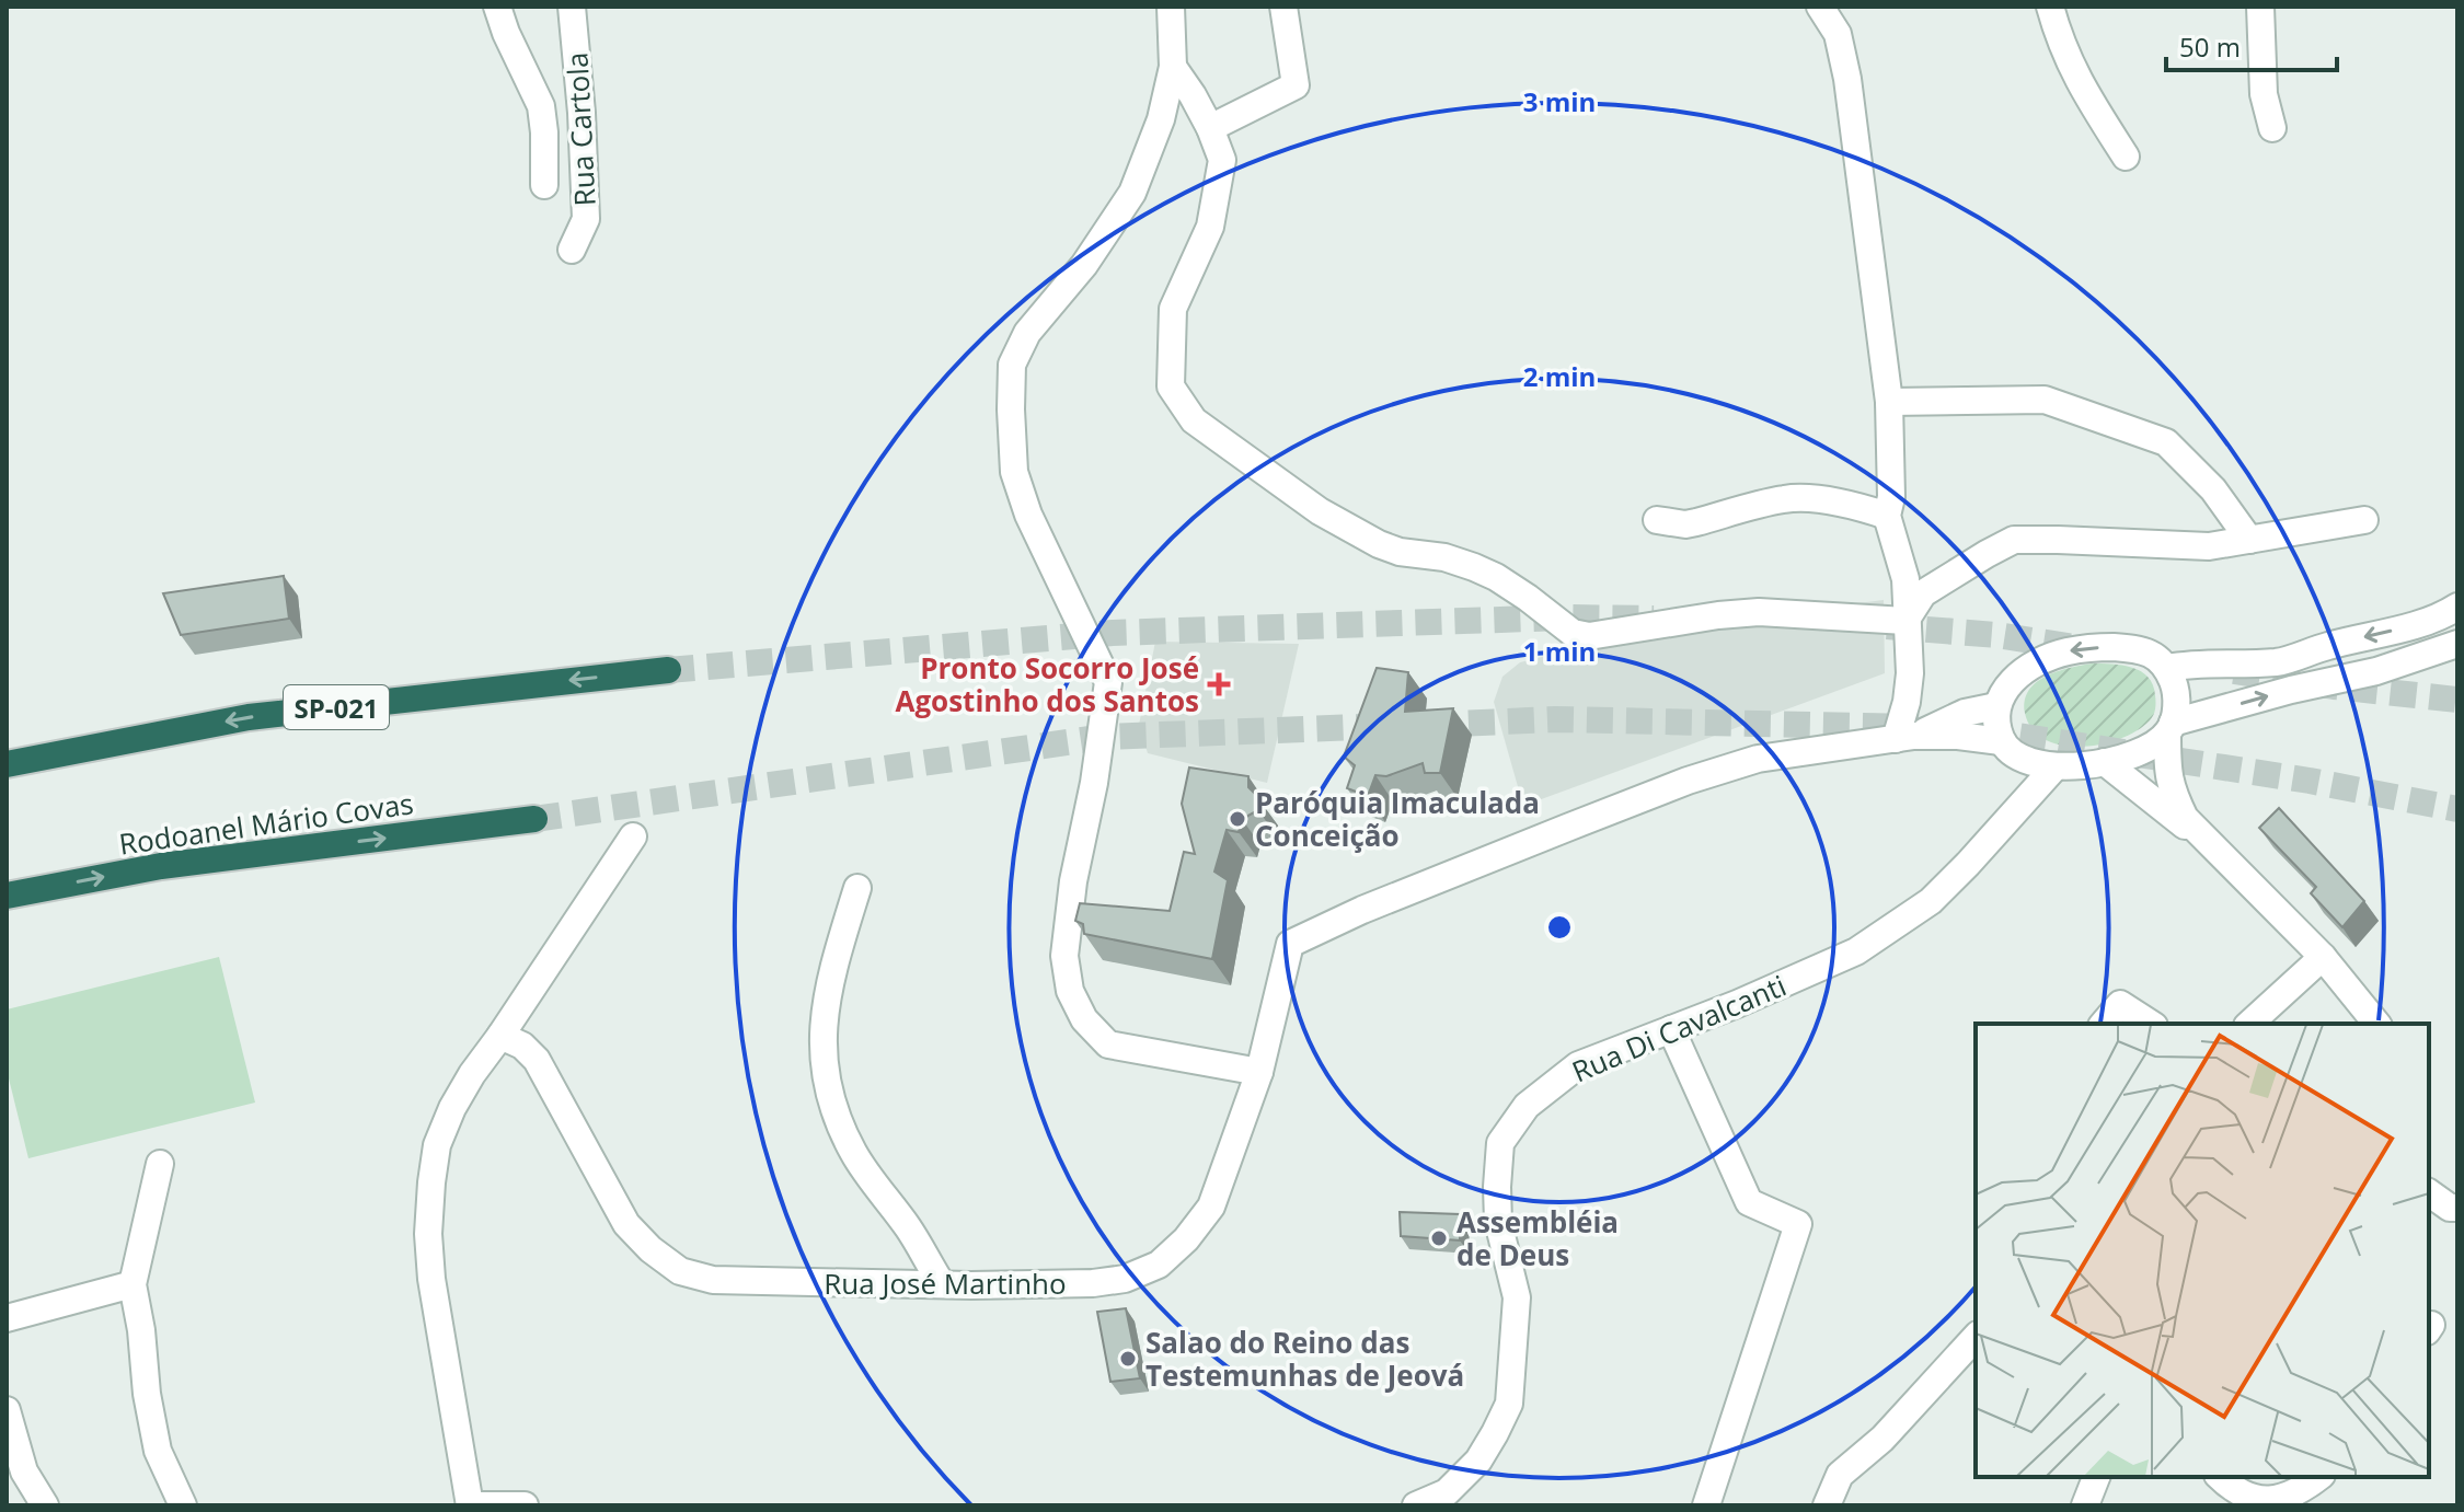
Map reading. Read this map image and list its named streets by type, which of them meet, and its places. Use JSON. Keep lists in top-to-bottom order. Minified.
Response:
{"streets":{"highway":["SP-021","Rodoanel Mário Covas"],"street":["Rua Cartola","Rua Di Cavalcanti","Rua José Martinho"]},"places":{"health":["Pronto Socorro José Agostinho dos Santos"],"other":["Paróquia Imaculada Conceição","Assembléia de Deus","Salao do Reino das Testemunhas de Jeová"]},"scale_bar":"50 m","rings":["3 min","2 min","1 min"]}
